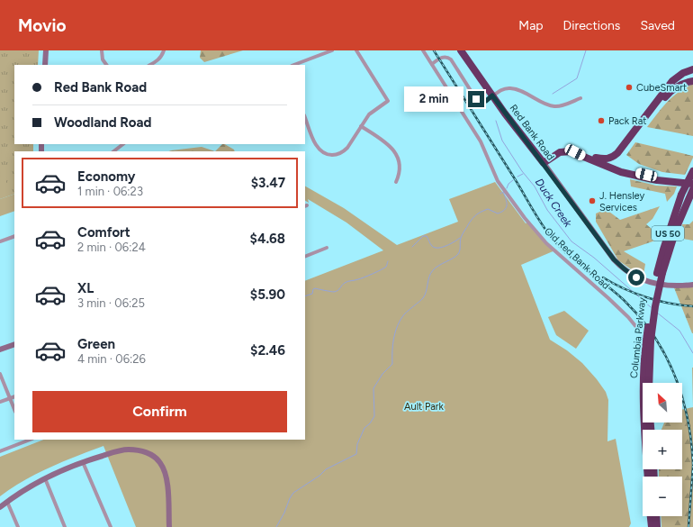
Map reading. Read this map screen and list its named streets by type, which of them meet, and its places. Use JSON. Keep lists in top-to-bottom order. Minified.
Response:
{"streets":{"highway":["Red Bank Road","US 50","Columbia Parkway"],"street":["Old Red Bank Road"]},"water":["Duck Creek"],"parks":["Ault Park"],"places":["CubeSmart","Pack Rat","J. Hensley Services"],"north":"top left","page":{"header":"Movio","nav":["Map","Directions","Saved"],"banner":["Red Bank Road","Woodland Road"],"bubble":"2 min","list":[{"name":"Economy","note":"1 min · 06:23","value":"$3.47"},{"name":"Comfort","note":"2 min · 06:24","value":"$4.68"},{"name":"XL","note":"3 min · 06:25","value":"$5.90"},{"name":"Green","note":"4 min · 06:26","value":"$2.46"}],"map_buttons":["+","−"],"buttons":"Confirm"}}
